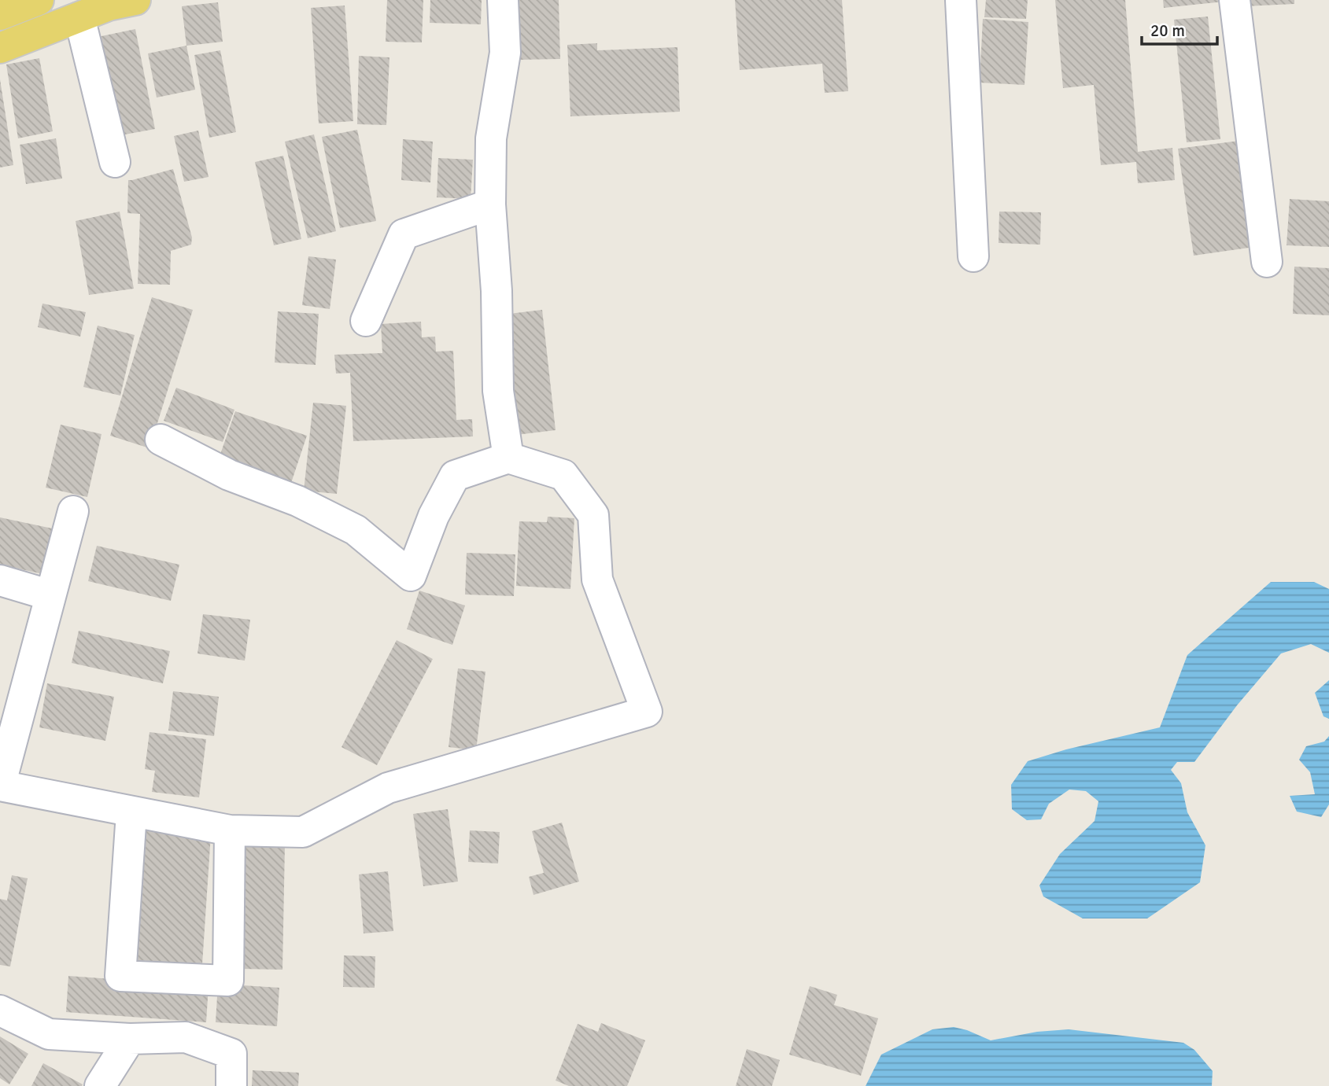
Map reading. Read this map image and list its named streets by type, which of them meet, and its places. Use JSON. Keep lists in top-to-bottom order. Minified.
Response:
{"scale_bar":"20 m"}
